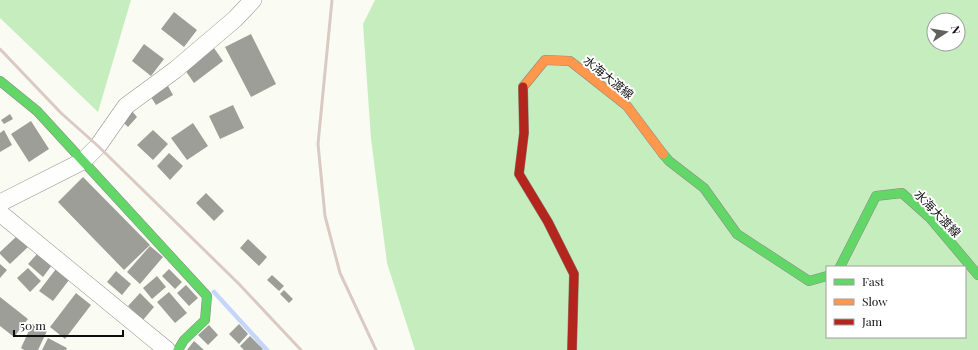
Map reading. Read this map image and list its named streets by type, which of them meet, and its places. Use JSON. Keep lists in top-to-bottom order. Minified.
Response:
{"streets":{"main road":["水海大渡線"]},"legend":["Fast","Slow","Jam"],"scale_bar":"50 m","north":"right"}
